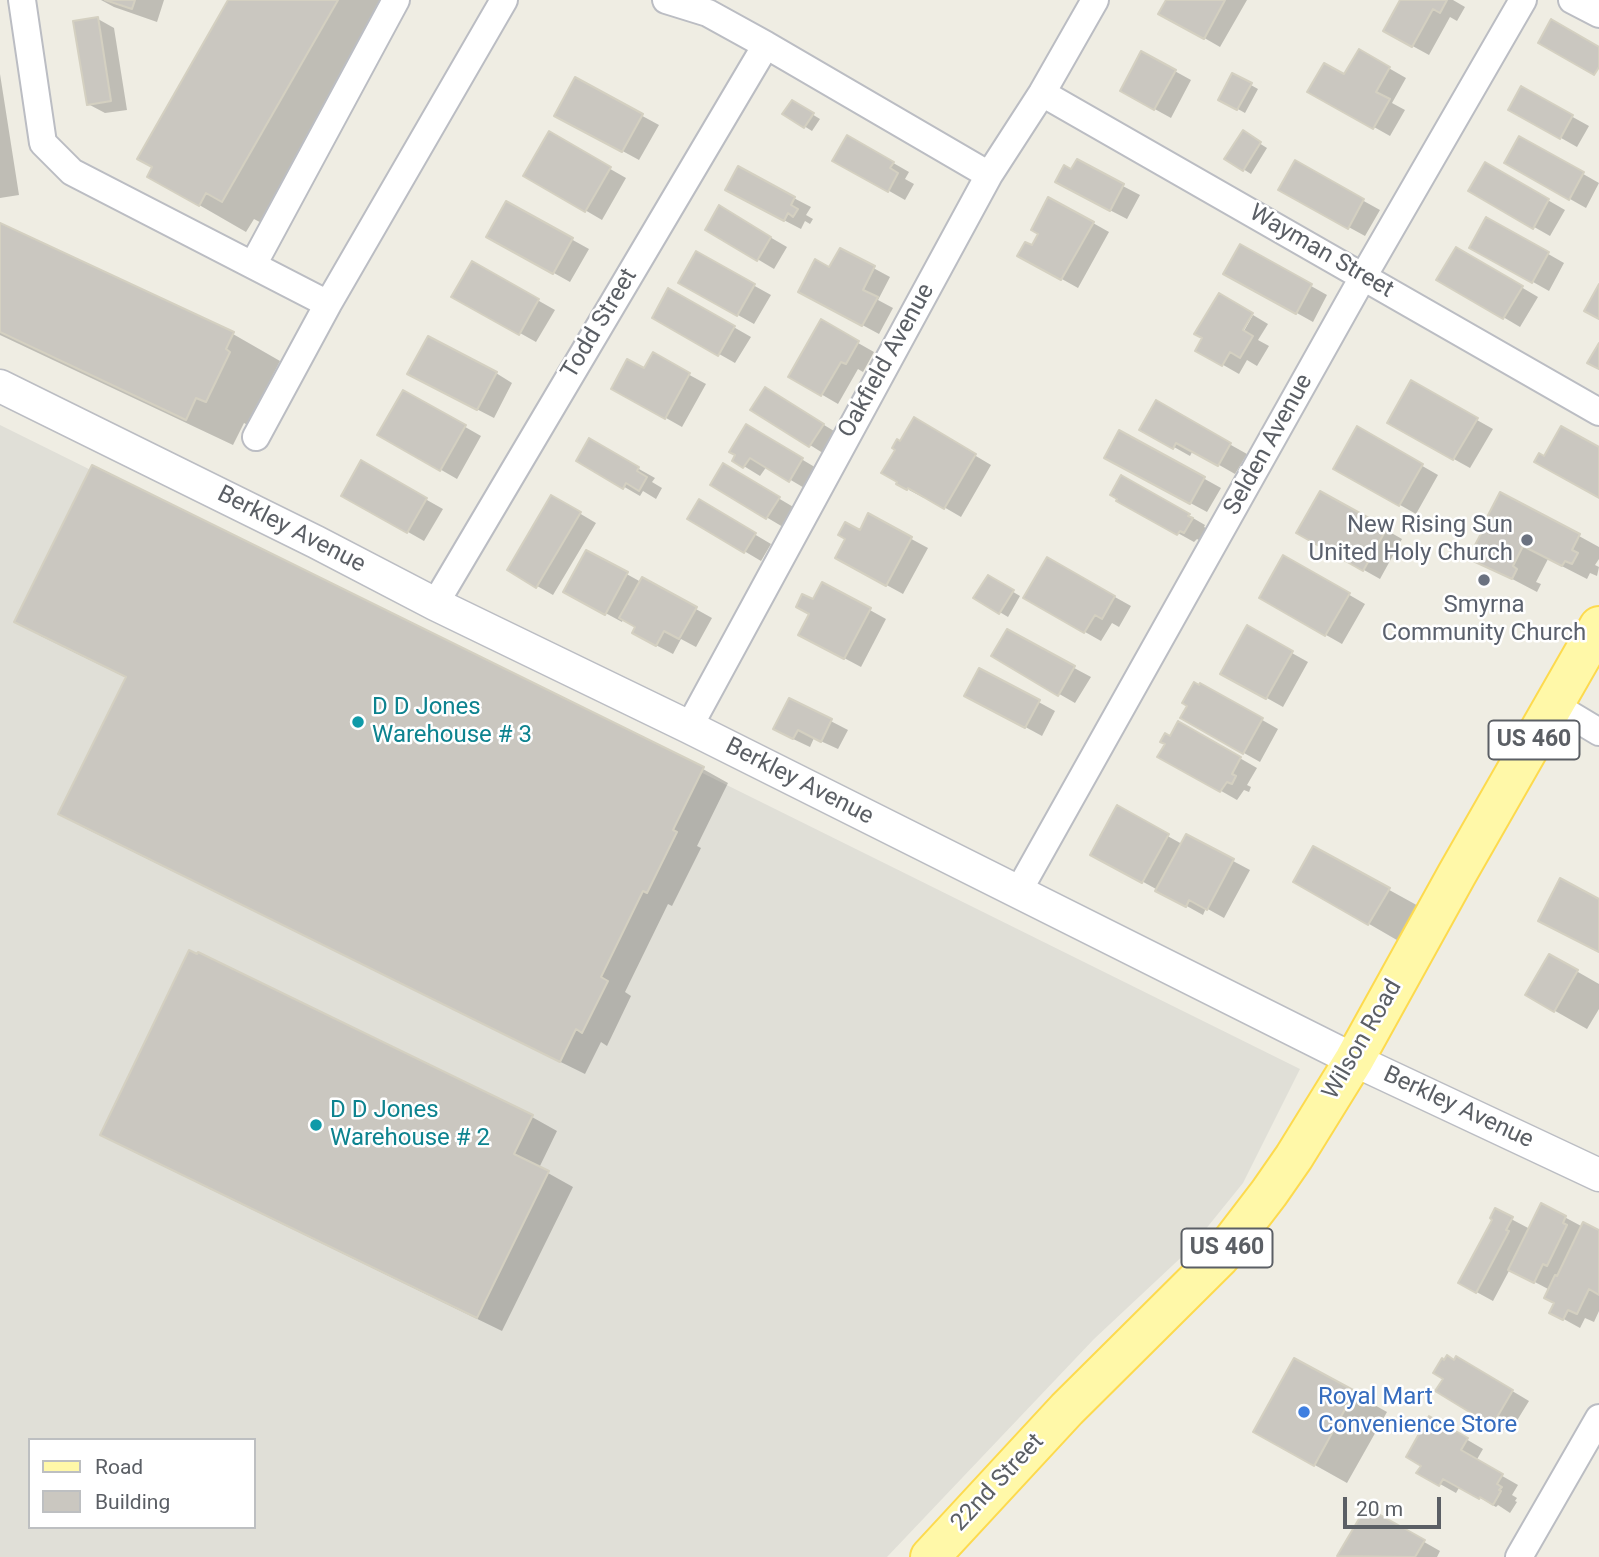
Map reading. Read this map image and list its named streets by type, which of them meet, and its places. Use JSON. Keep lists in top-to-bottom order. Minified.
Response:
{"streets":{"main road":["US 460","Wilson Road","22nd Street"],"street":["Wayman Street","Todd Street","Oakfield Avenue","Selden Avenue","Berkley Avenue"]},"crossings":[["Wayman Street","Oakfield Avenue"],["Wayman Street","Selden Avenue"],["Todd Street","Berkley Avenue"],["Oakfield Avenue","Berkley Avenue"],["Selden Avenue","Berkley Avenue"],["Berkley Avenue","Wilson Road"],["Wilson Road","22nd Street"]],"places":["New Rising Sun United Holy Church","Smyrna Community Church","D D Jones Warehouse # 3","D D Jones Warehouse # 2","Royal Mart Convenience Store"],"legend":["Road","Building"],"scale_bar":"20 m"}
